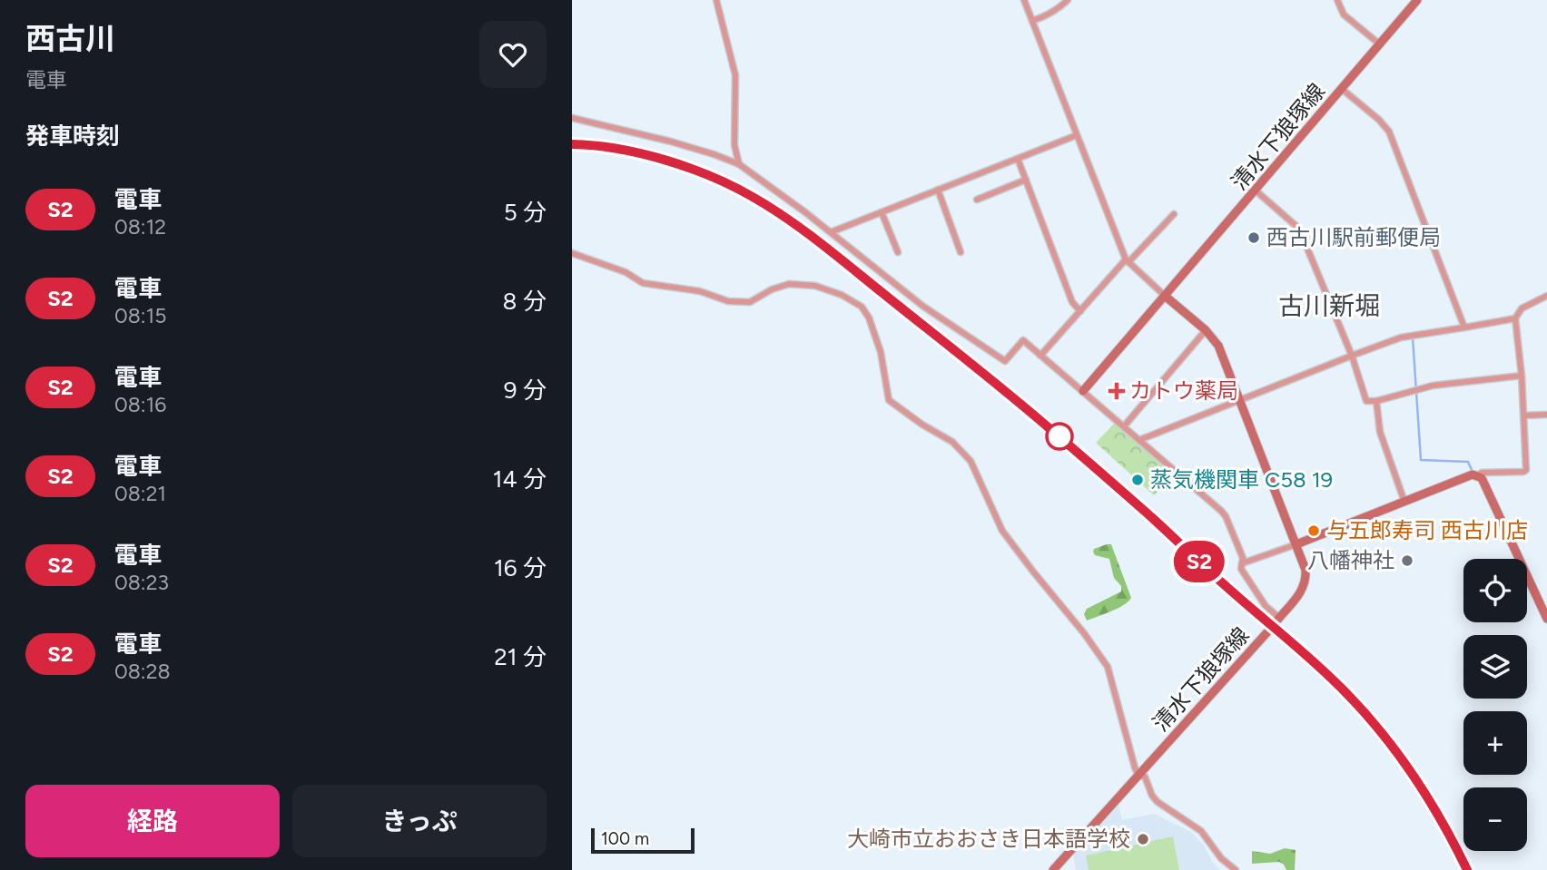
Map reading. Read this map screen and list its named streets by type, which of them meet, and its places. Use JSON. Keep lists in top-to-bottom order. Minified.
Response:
{"streets":{"main road":["清水下狼塚線"]},"districts":["古川新堀"],"places":{"other":["西古川駅前郵便局","蒸気機関車 C58 19","与五郎寿司 西古川店","八幡神社","大崎市立おおさき日本語学校"],"health":["カトウ薬局"]},"scale_bar":"100 m","page":{"heading":[["西古川","電車"],"発車時刻"],"on_map":"S2","list":[{"mark":"S2","name":"電車","note":"08:12","value":"5 分"},{"mark":"S2","name":"電車","note":"08:15","value":"8 分"},{"mark":"S2","name":"電車","note":"08:16","value":"9 分"},{"mark":"S2","name":"電車","note":"08:21","value":"14 分"},{"mark":"S2","name":"電車","note":"08:23","value":"16 分"},{"mark":"S2","name":"電車","note":"08:28","value":"21 分"}],"map_buttons":["+","−"],"buttons":["経路","きっぷ"],"scale":"100 m"}}
